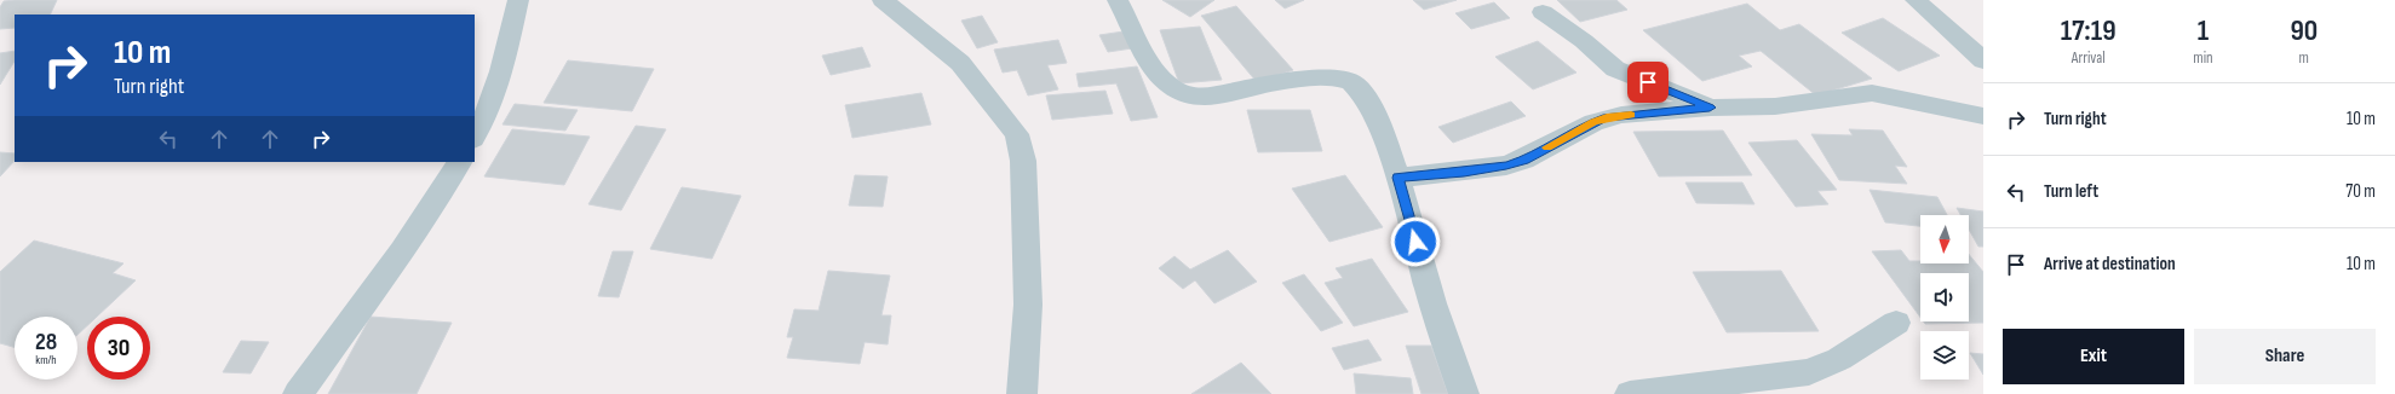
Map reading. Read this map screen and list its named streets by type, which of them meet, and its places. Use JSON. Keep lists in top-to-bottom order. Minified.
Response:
{"north":"bottom","page":{"eta":["17:19","Arrival","1","min","90","m"],"turn":["10 m","Turn right"],"list":[{"name":"Turn right","value":"10 m"},{"name":"Turn left","value":"70 m"},{"name":"Arrive at destination","value":"10 m"}],"speed":"28 km/h","limit":"30","buttons":["Exit","Share"]}}
